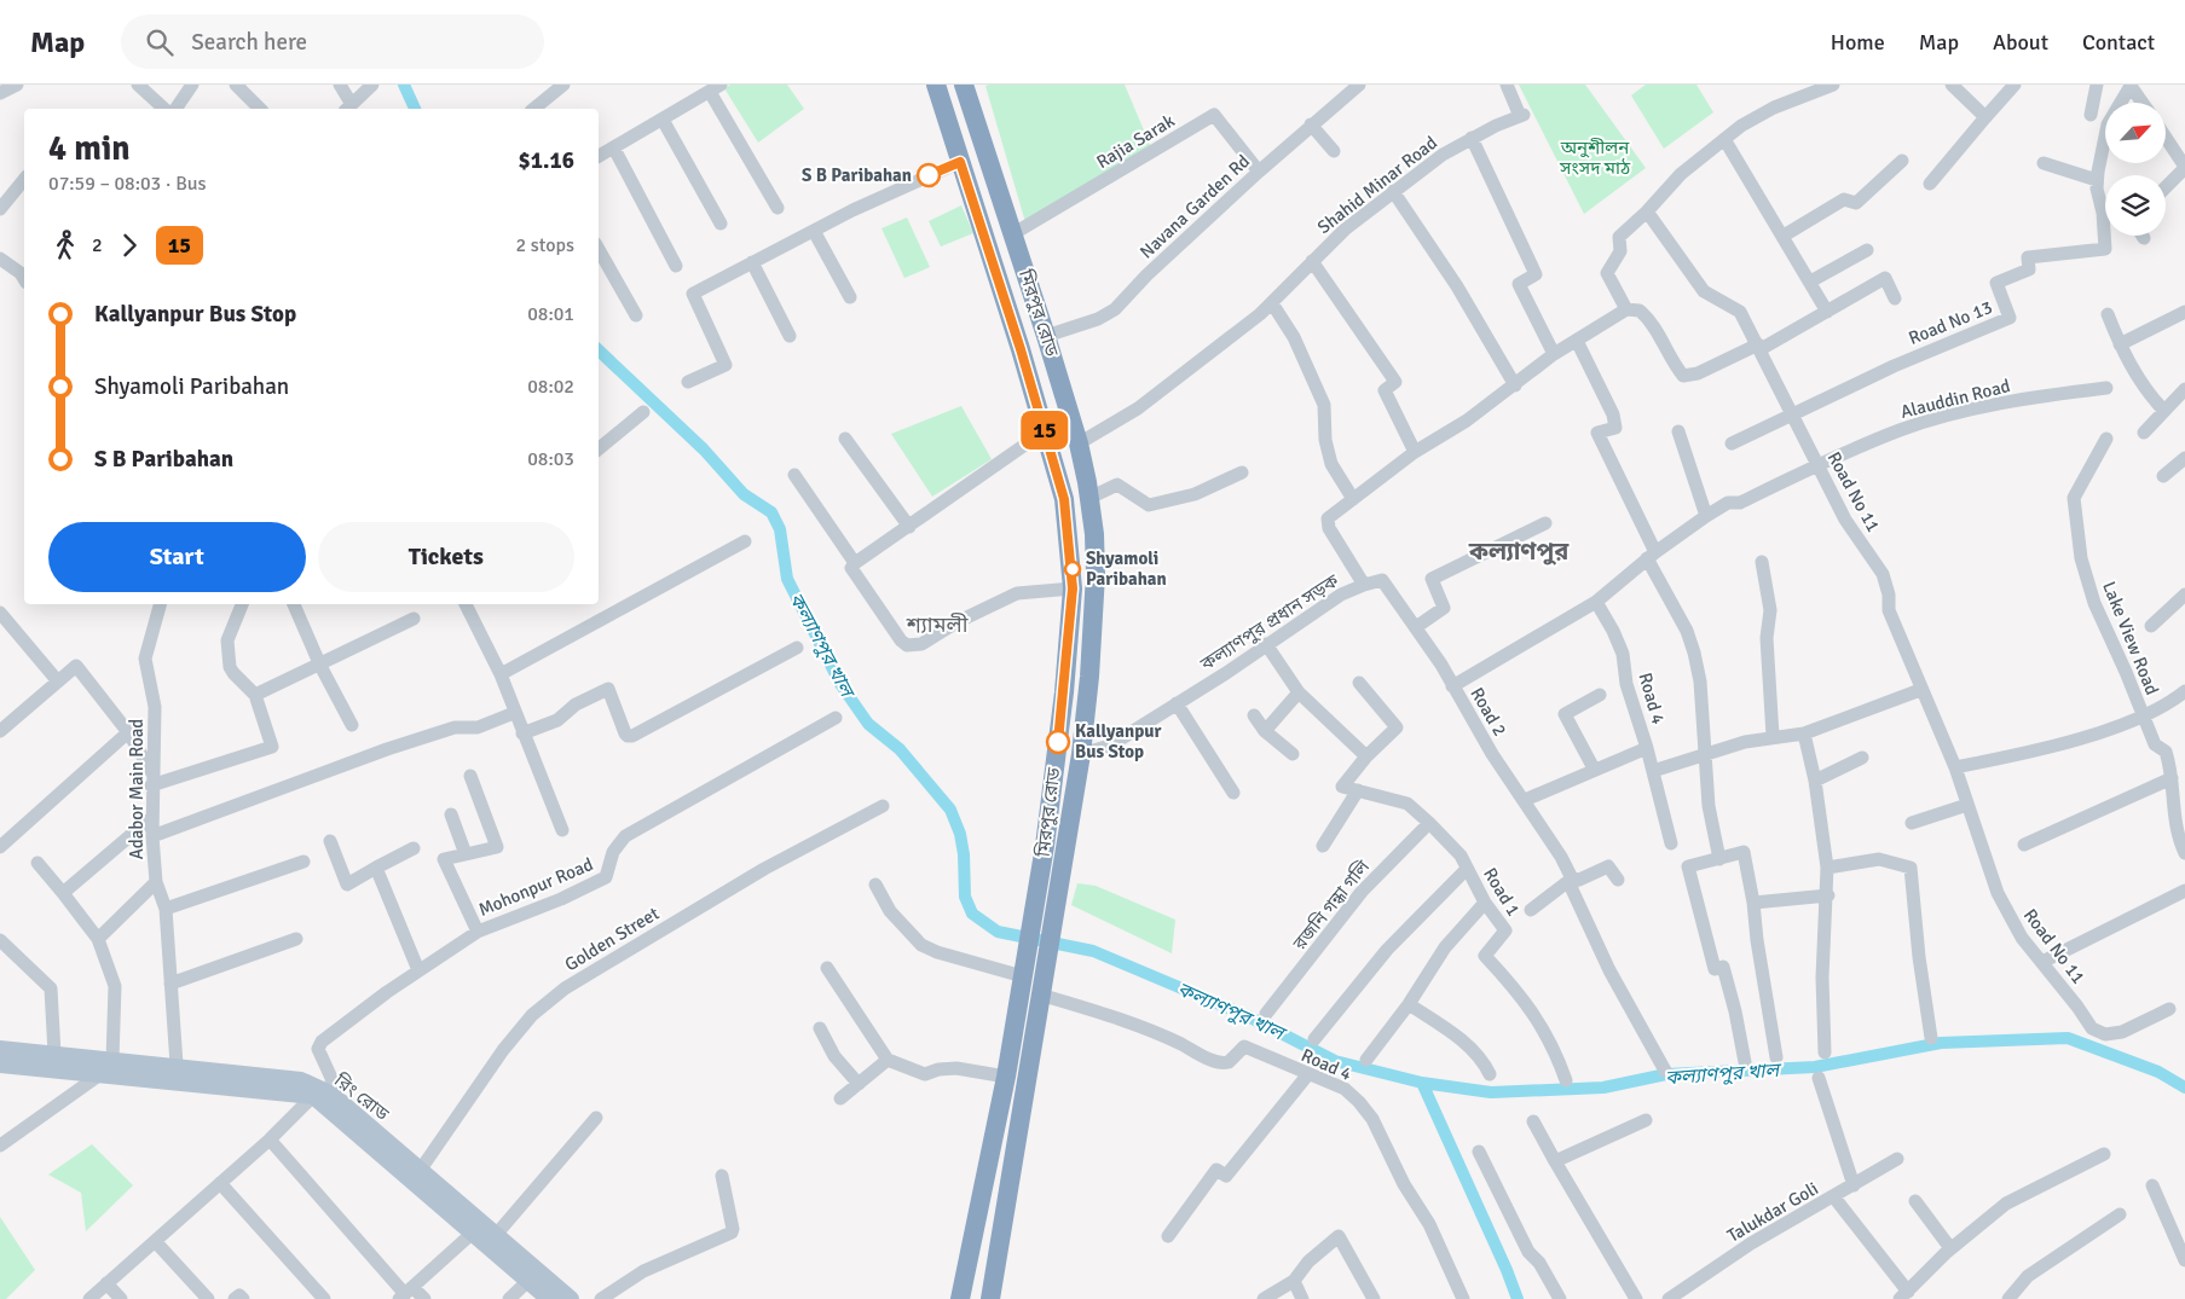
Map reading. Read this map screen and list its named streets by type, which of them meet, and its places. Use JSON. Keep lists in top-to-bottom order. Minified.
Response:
{"streets":{"highway":["মিরপুর রোড"],"main road":["রিং রোড"],"street":["Rajia Sarak","Shahid Minar Road","Navana Garden Rd","Road No 13","Alauddin Road","Road No 11","কল্যাণপুর প্রধান সড়ক","Lake View Road","Road 4","Road 2","Adabor Main Road","Mohonpur Road","Road 1","রজনি গন্ধা গলি","Golden Street","Talukdar Goli"]},"crossings":[["Rajia Sarak","Navana Garden Rd"],["Rajia Sarak","মিরপুর রোড"],["Shahid Minar Road","মিরপুর রোড"],["Navana Garden Rd","মিরপুর রোড"],["মিরপুর রোড","কল্যাণপুর প্রধান সড়ক"],["মিরপুর রোড","Road 4"],["Road No 13","Road No 11"],["Alauddin Road","Road No 11"],["কল্যাণপুর প্রধান সড়ক","Road 2"],["Adabor Main Road","রিং রোড"],["Mohonpur Road","রিং রোড"],["Road 1","রজনি গন্ধা গলি"],["Golden Street","রিং রোড"]],"districts":["কল্যাণপুর","শ্যামলী"],"water":["কল্যাণপুর খাল"],"parks":["অনুশীলন সংসদ মাঠ"],"places":["S B Paribahan","Shyamoli Paribahan","Kallyanpur Bus Stop"],"lines":["bus line 15"],"north":"top right","page":{"header":"Map","search":"Search here","nav":["Home","Map","About","Contact"],"on_map":"15","heading":["4 min","07:59 – 08:03 · Bus","$1.16"],"legs":["2","15","2 stops"],"list":[{"name":"Kallyanpur Bus Stop","value":"08:01"},{"name":"Shyamoli Paribahan","value":"08:02"},{"name":"S B Paribahan","value":"08:03"}],"buttons":["Start","Tickets"]}}
